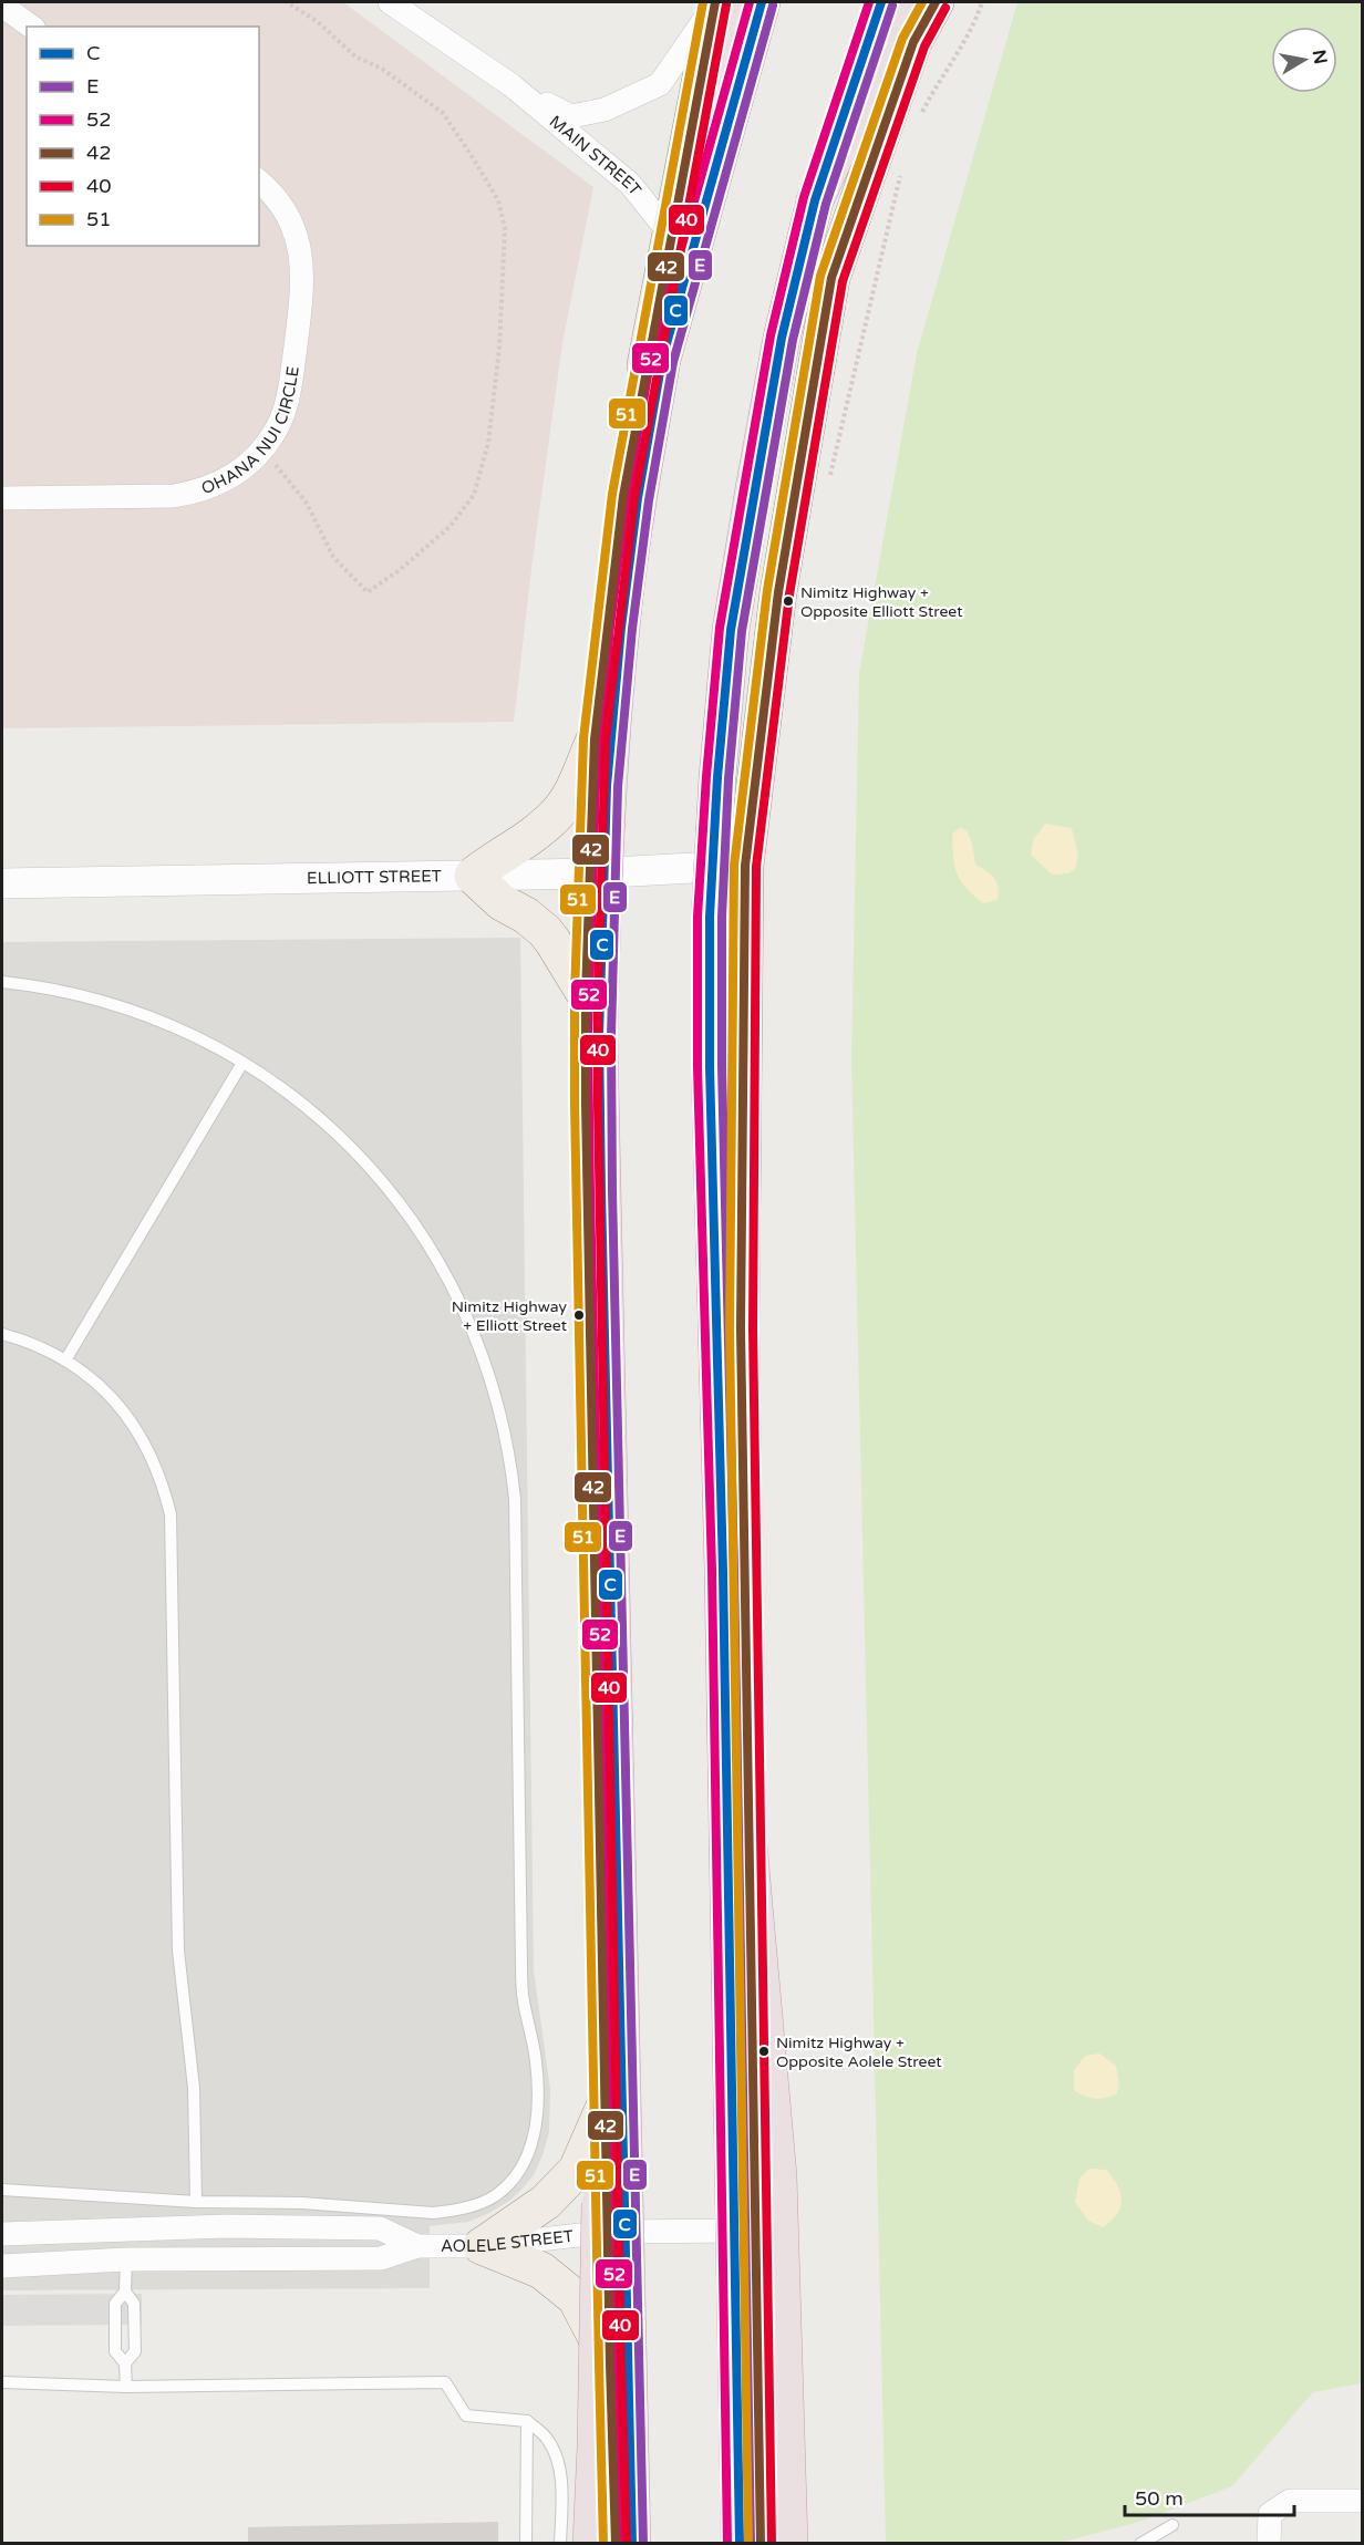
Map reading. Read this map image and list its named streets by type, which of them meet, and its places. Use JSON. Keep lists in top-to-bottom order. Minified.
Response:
{"streets":{"street":["MAIN STREET","OHANA NUI CIRCLE","ELLIOTT STREET","AOLELE STREET"]},"places":["Nimitz Highway + Opposite Elliott Street","Nimitz Highway + Elliott Street","Nimitz Highway + Opposite Aolele Street"],"lines":["transit line C","transit line 52","transit line 42","transit line 51","transit line 40","transit line E"],"legend":["C","E","52","42","40","51"],"scale_bar":"50 m","north":"right"}
